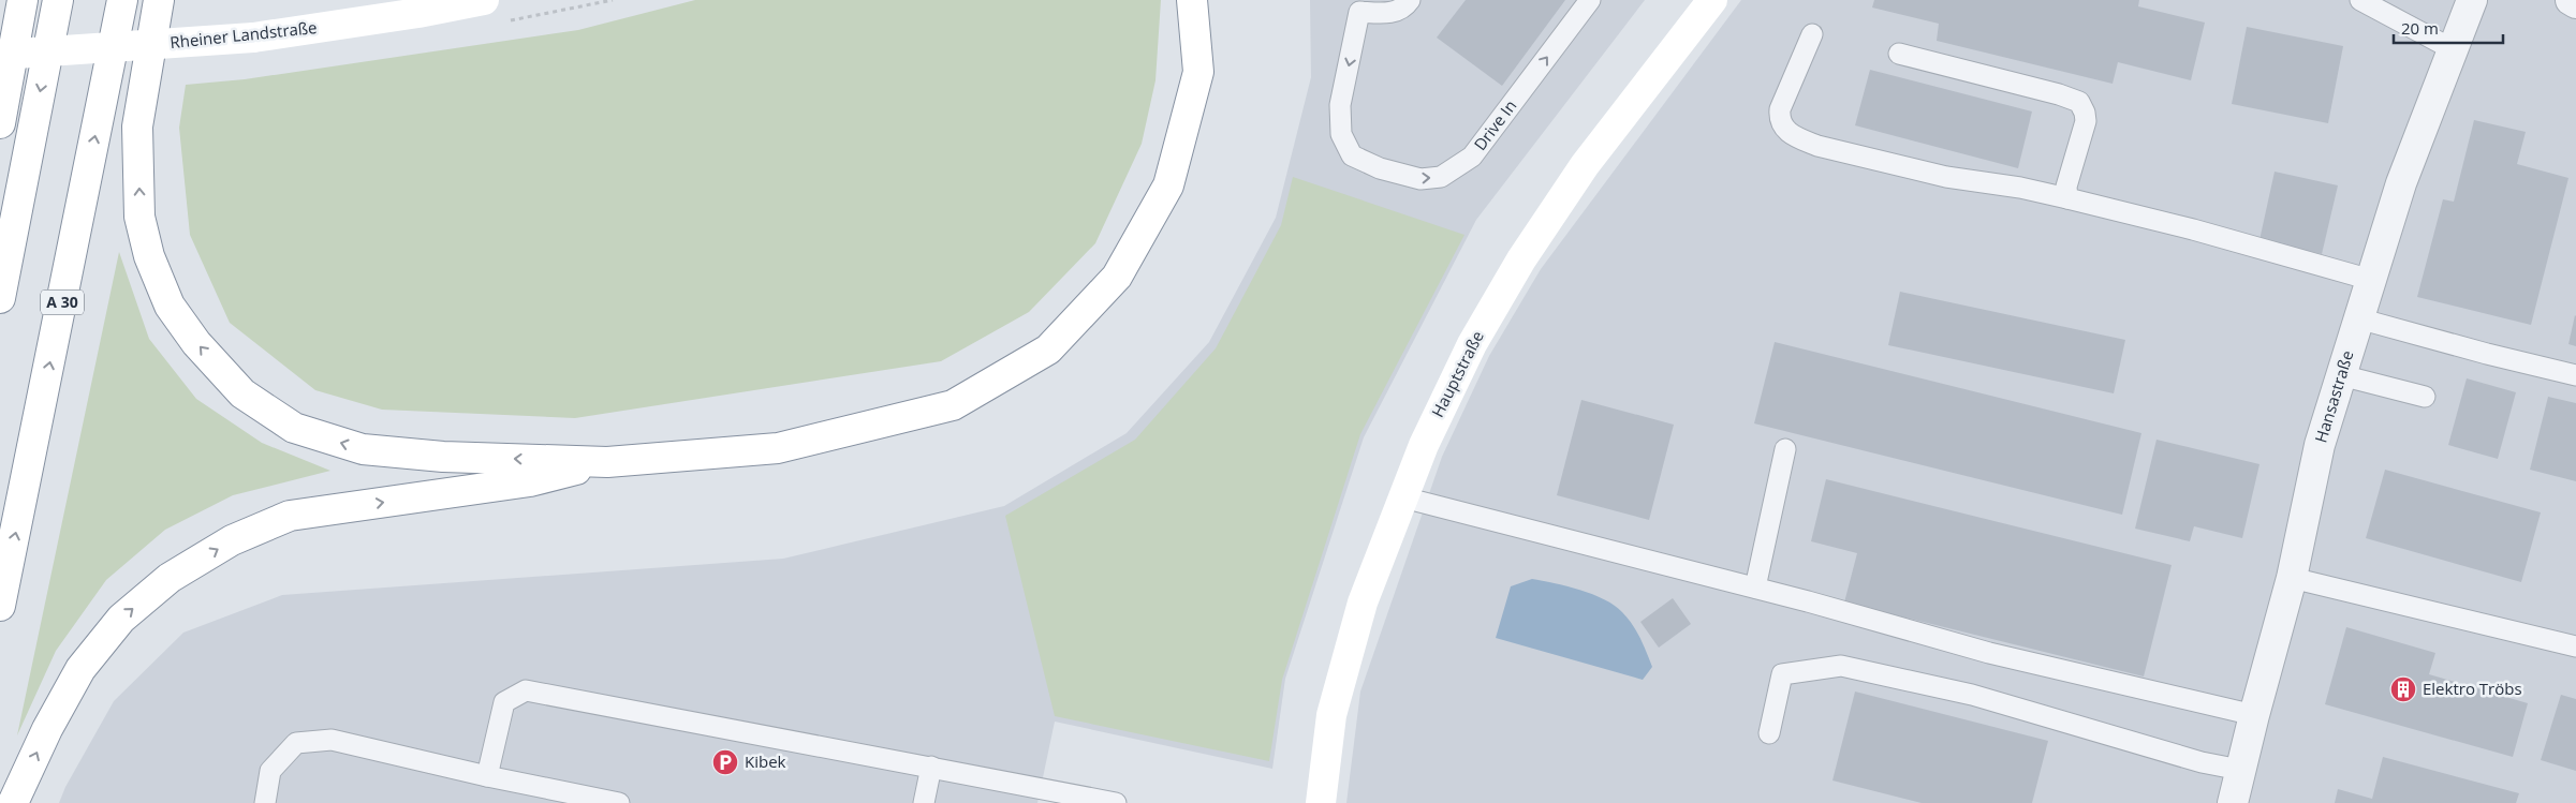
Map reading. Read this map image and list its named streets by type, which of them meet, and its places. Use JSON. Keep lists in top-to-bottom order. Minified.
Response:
{"streets":{"main road":["Rheiner Landstraße","A 30","Hauptstraße"],"street":["Hansastraße"],"lane":["Drive In"]},"places":{"building":["Elektro Tröbs"],"parking":["Kibek"]},"scale_bar":"20 m"}
